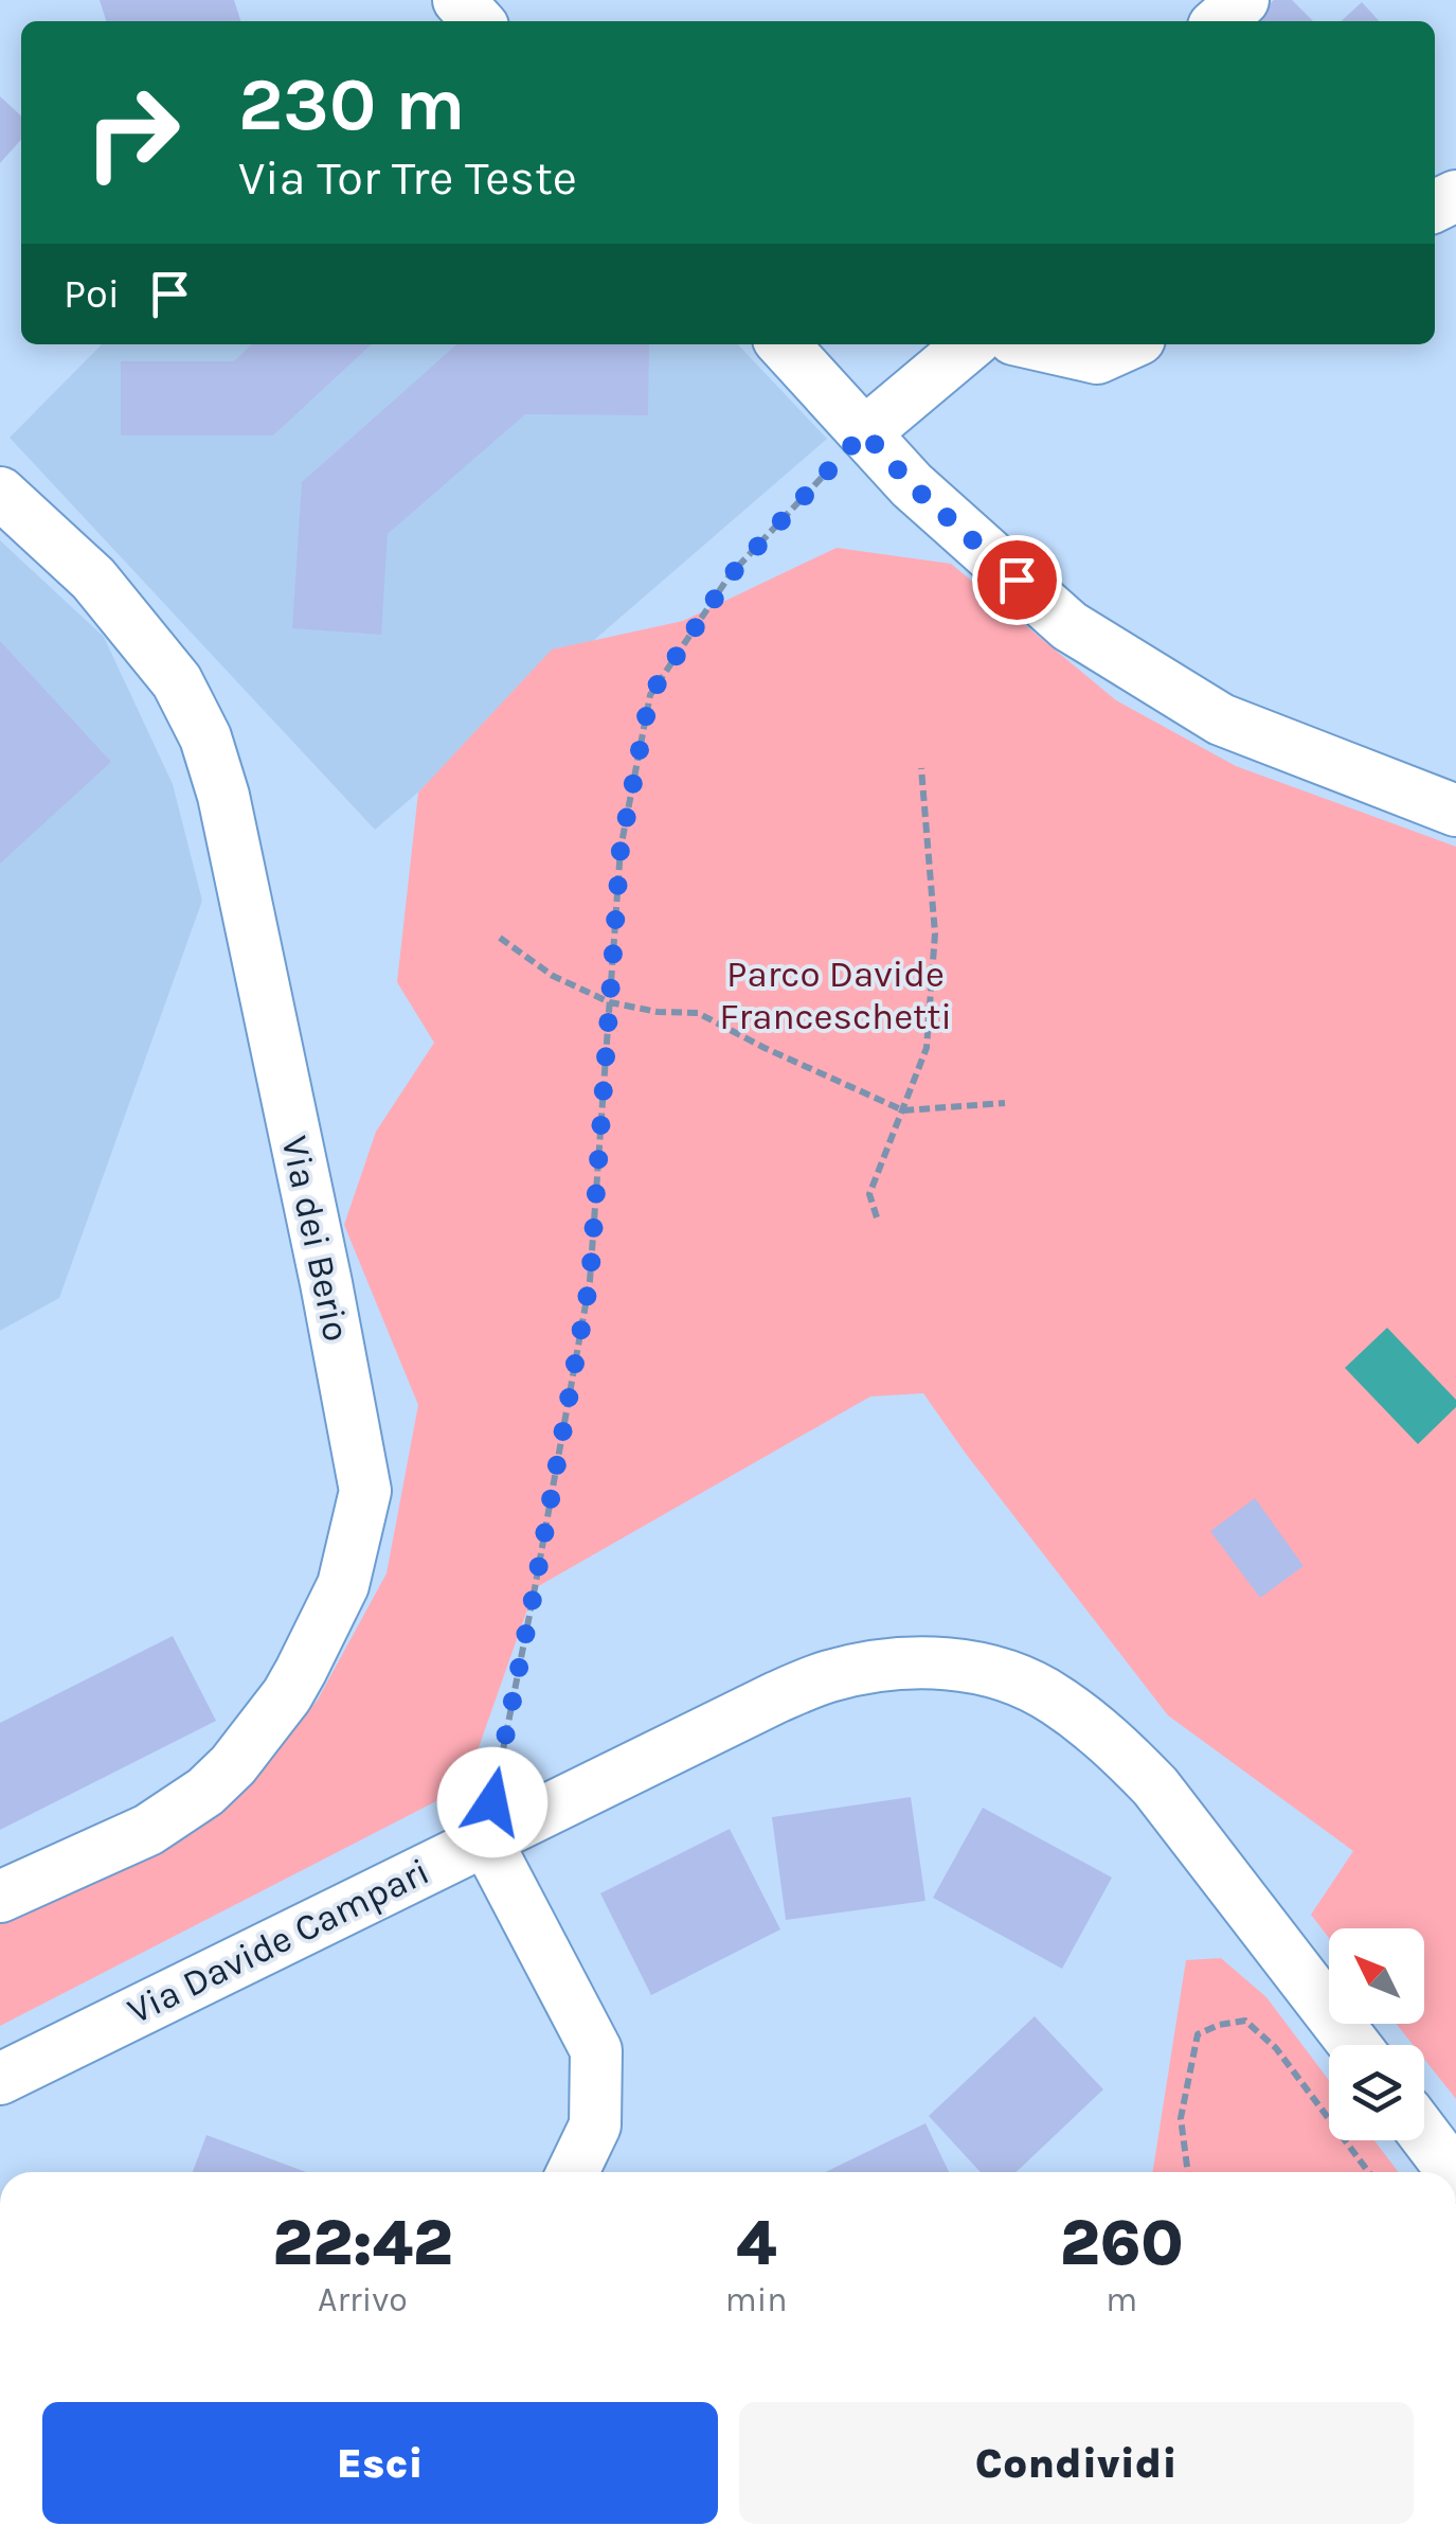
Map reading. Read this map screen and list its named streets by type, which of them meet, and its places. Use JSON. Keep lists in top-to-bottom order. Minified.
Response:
{"streets":{"street":["Via dei Berio","Via Davide Campari"]},"parks":["Parco Davide Franceschetti"],"north":"top left","page":{"turn":["230 m","Via Tor Tre Teste"],"then":"Poi","eta":["22:42","Arrivo","4","min","260","m"],"buttons":["Esci","Condividi"]}}
